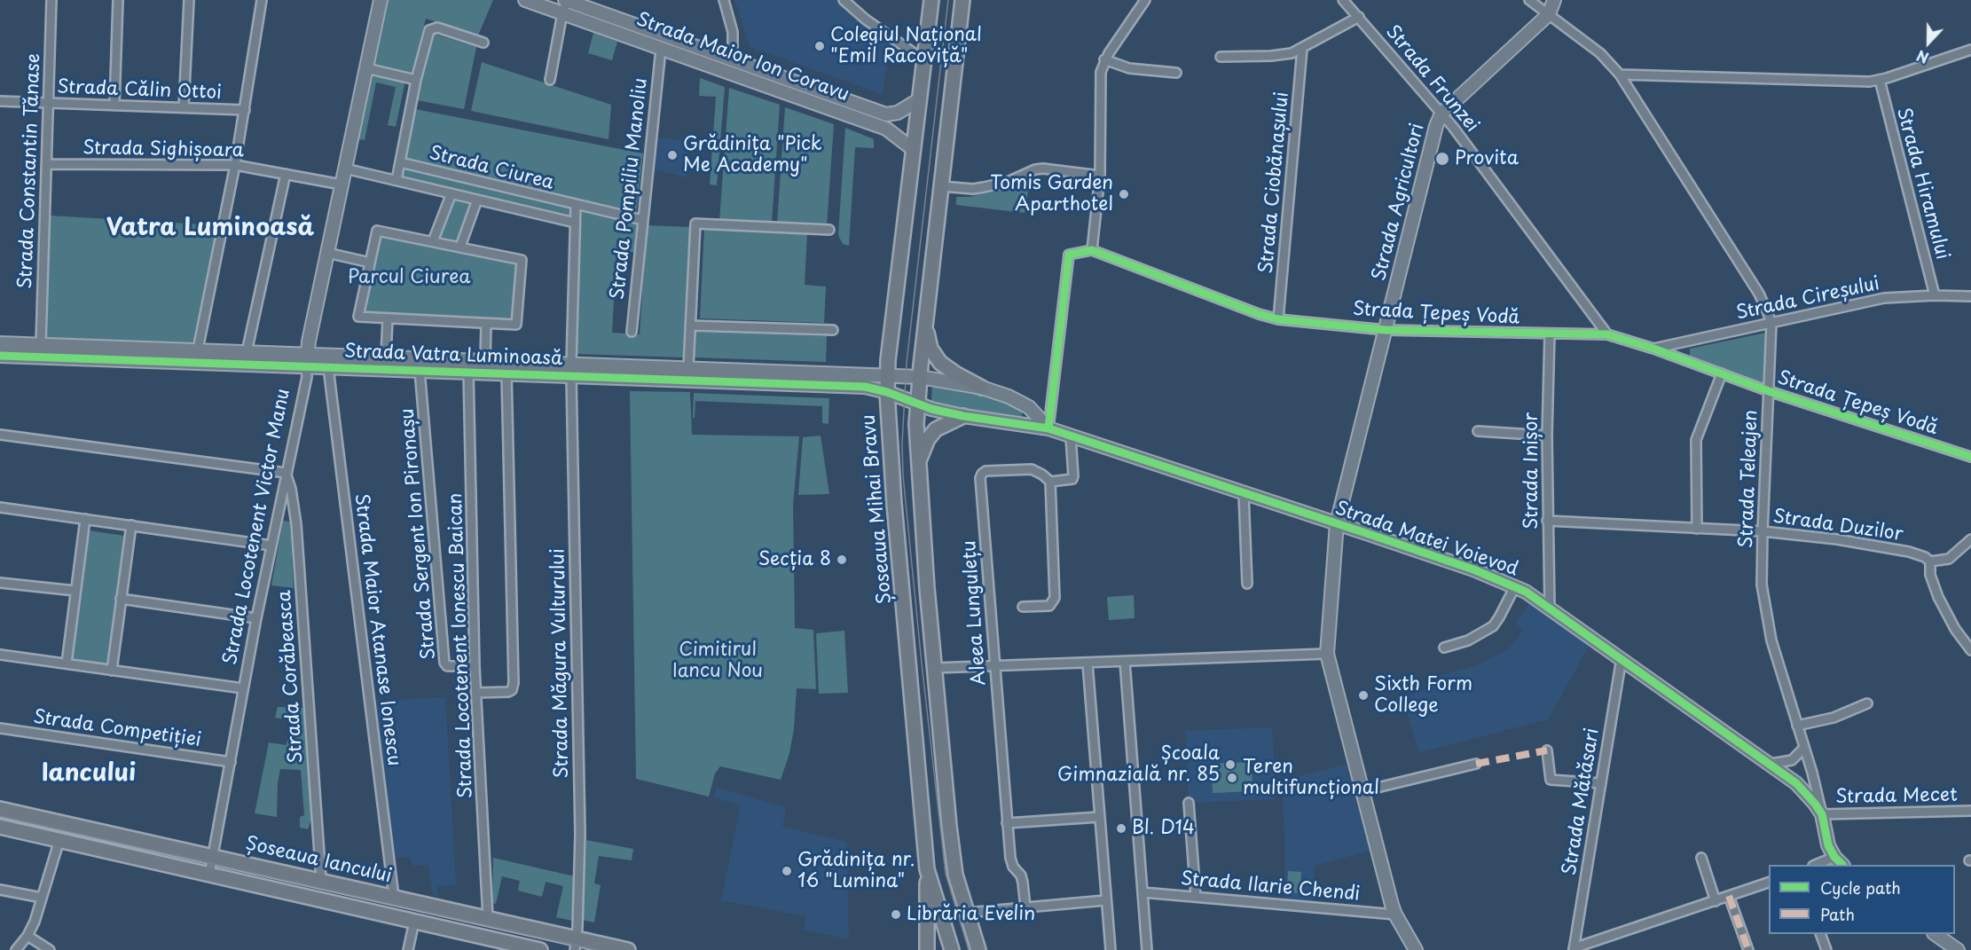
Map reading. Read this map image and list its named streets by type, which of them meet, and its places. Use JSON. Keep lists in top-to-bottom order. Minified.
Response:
{"streets":{"main road":["Șoseaua Mihai Bravu","Șoseaua Iancului"],"street":["Strada Maior Ion Coravu","Strada Frunzei","Strada Călin Ottoi","Strada Sighișoara","Strada Ciurea","Strada Constantin Tănase","Strada Ciobănașului","Strada Hiramului","Strada Pompiliu Manoliu","Strada Agricultori","Strada Cireșului","Strada Țepeș Vodă","Strada Vatra Luminoasă","Strada Inișor","Strada Teleajen","Strada Duzilor","Strada Locotenent Victor Manu","Strada Sergent Ion Pironașu","Strada Matei Voievod","Aleea Lungulețu","Strada Maior Atanase Ionescu","Strada Locotenent Ionescu Baican","Strada Măgura Vulturului","Strada Corăbeasca","Strada Competiției","Strada Mecet","Strada Mătăsari","Strada Ilarie Chendi"]},"crossings":[["Strada Maior Ion Coravu","Strada Pompiliu Manoliu"],["Strada Maior Ion Coravu","Șoseaua Mihai Bravu"],["Strada Frunzei","Strada Agricultori"],["Strada Frunzei","Strada Țepeș Vodă"],["Strada Călin Ottoi","Strada Constantin Tănase"],["Strada Sighișoara","Strada Constantin Tănase"],["Strada Sighișoara","Strada Locotenent Victor Manu"],["Strada Ciurea","Strada Pompiliu Manoliu"],["Strada Ciurea","Strada Vatra Luminoasă"],["Strada Ciurea","Strada Locotenent Victor Manu"],["Strada Ciurea","Strada Măgura Vulturului"],["Strada Constantin Tănase","Strada Vatra Luminoasă"],["Strada Ciobănașului","Strada Țepeș Vodă"],["Strada Hiramului","Strada Cireșului"],["Strada Agricultori","Strada Țepeș Vodă"],["Strada Agricultori","Strada Teleajen"],["Strada Agricultori","Strada Matei Voievod"],["Strada Agricultori","Strada Ilarie Chendi"],["Strada Cireșului","Strada Țepeș Vodă"],["Strada Cireșului","Strada Teleajen"],["Strada Țepeș Vodă","Strada Inișor"],["Strada Țepeș Vodă","Strada Teleajen"],["Strada Vatra Luminoasă","Șoseaua Mihai Bravu"],["Strada Vatra Luminoasă","Strada Locotenent Victor Manu"],["Strada Vatra Luminoasă","Strada Sergent Ion Pironașu"],["Strada Vatra Luminoasă","Strada Matei Voievod"],["Strada Vatra Luminoasă","Strada Maior Atanase Ionescu"],["Strada Vatra Luminoasă","Strada Locotenent Ionescu Baican"],["Strada Vatra Luminoasă","Strada Măgura Vulturului"],["Strada Inișor","Strada Duzilor"],["Strada Inișor","Strada Matei Voievod"],["Strada Teleajen","Strada Duzilor"],["Strada Teleajen","Strada Matei Voievod"],["Strada Teleajen","Strada Mecet"],["Strada Locotenent Victor Manu","Strada Corăbeasca"],["Strada Locotenent Victor Manu","Strada Competiției"],["Strada Locotenent Victor Manu","Șoseaua Iancului"],["Strada Sergent Ion Pironașu","Strada Locotenent Ionescu Baican"],["Strada Matei Voievod","Strada Mecet"],["Strada Matei Voievod","Strada Mătăsari"],["Strada Maior Atanase Ionescu","Șoseaua Iancului"],["Strada Locotenent Ionescu Baican","Șoseaua Iancului"],["Strada Măgura Vulturului","Șoseaua Iancului"],["Strada Corăbeasca","Șoseaua Iancului"]],"districts":["Vatra Luminoasă","Iancului"],"parks":["Parcul Ciurea","Cimitirul Iancu Nou"],"places":["Colegiul Național \"Emil Racoviță\"","Grădinița \"Pick Me Academy\"","Provita","Tomis Garden Aparthotel","Secția 8","Sixth Form College","Școala Gimnazială nr. 85","Teren multifuncțional","Bl. D14","Grădinița nr. 16 \"Lumina\"","Librăria Evelin"],"legend":["Cycle path","Path"],"north":"bottom"}
